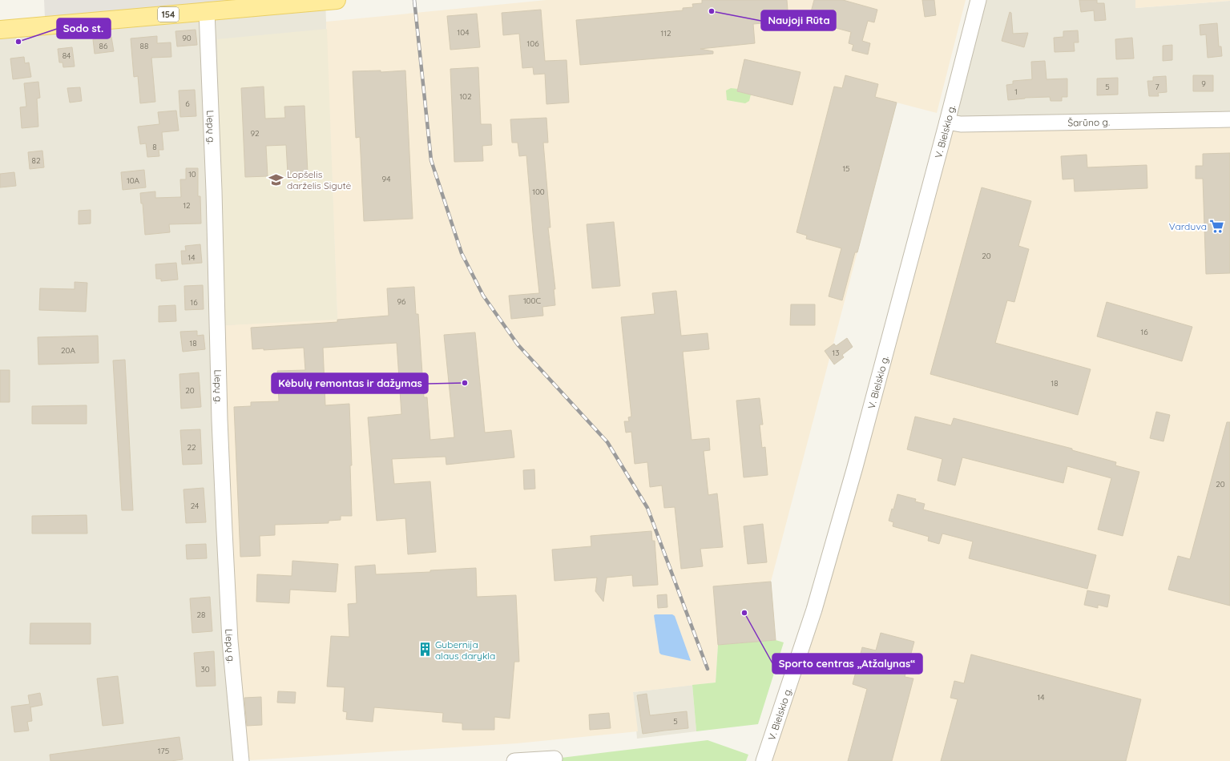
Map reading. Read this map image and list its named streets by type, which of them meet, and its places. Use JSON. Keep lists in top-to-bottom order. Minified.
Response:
{"streets":{"main road":["154"],"street":["Šarūno g.","Liepų g.","V. Bielskio g."]},"crossings":[["154","Liepų g."],["Šarūno g.","V. Bielskio g."]],"places":{"other":["Naujoji Rūta","Sodo st.","Kėbulų remontas ir dažymas","Sporto centras „Atžalynas“"],"school or university":["Lopšelis darželis Sigutė"],"supermarket":["Varduva"],"building":["Gubernija alaus darykla"]},"house_numbers":["104","112","90","106","86","88","84","9","5","7","1","102","6","92","8","82","15","10","94","10A","100","12","20","14","100C","96","16","16","18","20A","13","18","20","22","20","24","28","30","14","5","175"]}
